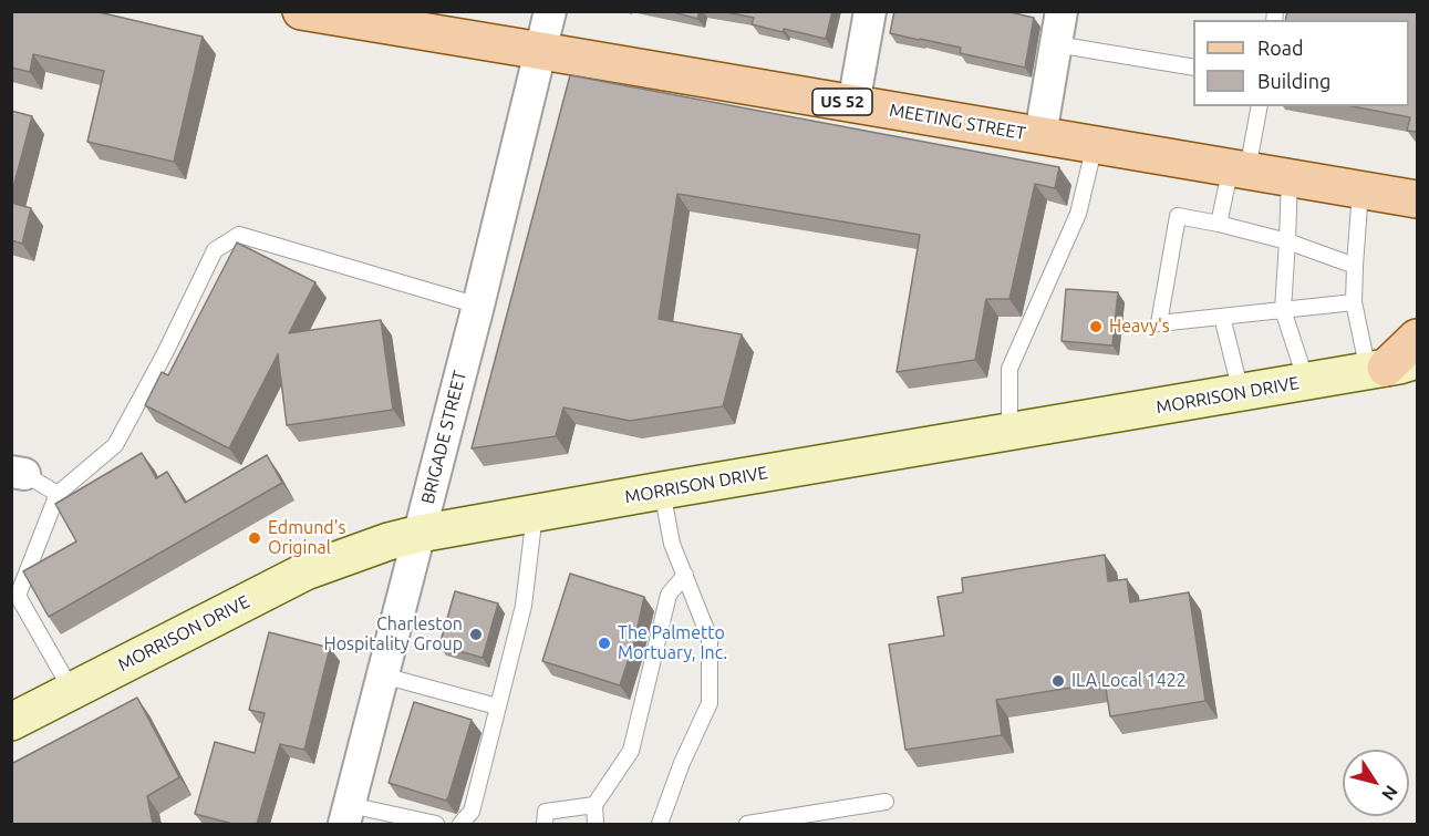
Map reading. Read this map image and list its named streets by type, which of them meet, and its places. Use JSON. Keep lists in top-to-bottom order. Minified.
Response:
{"streets":{"main road":["US 52","MEETING STREET","MORRISON DRIVE"],"street":["BRIGADE STREET"]},"crossings":[["MEETING STREET","BRIGADE STREET"],["MORRISON DRIVE","BRIGADE STREET"]],"places":["Heavy's","Edmund's Original","Charleston Hospitality Group","The Palmetto Mortuary, Inc.","ILA Local 1422"],"legend":["Road","Building"],"north":"bottom right"}
